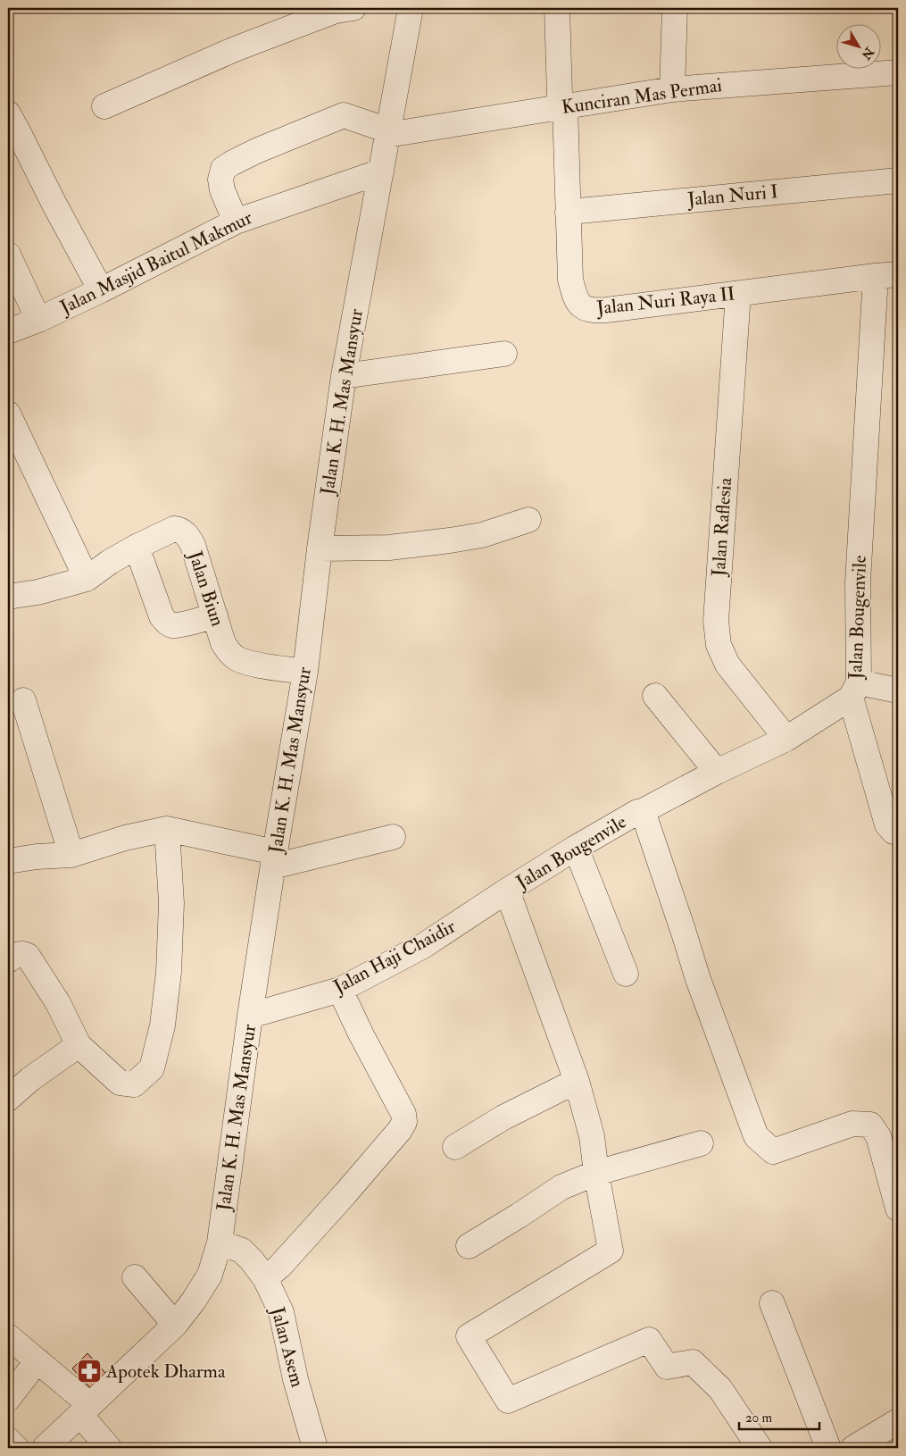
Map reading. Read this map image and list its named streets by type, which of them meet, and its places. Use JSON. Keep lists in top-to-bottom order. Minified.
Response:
{"streets":{"street":["Kunciran Mas Permai","Jalan Nuri I","Jalan Masjid Baitul Makmur","Jalan Nuri Raya II","Jalan K. H. Mas Mansyur","Jalan Raflesia","Jalan Biun","Jalan Bougenvile","Jalan Haji Chaidir","Jalan Asem"]},"crossings":[["Kunciran Mas Permai","Jalan Nuri Raya II"],["Kunciran Mas Permai","Jalan K. H. Mas Mansyur"],["Jalan Nuri I","Jalan Nuri Raya II"],["Jalan Masjid Baitul Makmur","Jalan K. H. Mas Mansyur"],["Jalan Nuri Raya II","Jalan Raflesia"],["Jalan Nuri Raya II","Jalan Bougenvile"],["Jalan K. H. Mas Mansyur","Jalan Biun"],["Jalan K. H. Mas Mansyur","Jalan Haji Chaidir"],["Jalan K. H. Mas Mansyur","Jalan Asem"],["Jalan Raflesia","Jalan Bougenvile"],["Jalan Bougenvile","Jalan Haji Chaidir"]],"places":{"pharmacy":["Apotek Dharma"]},"scale_bar":"20 m","north":"bottom right"}
